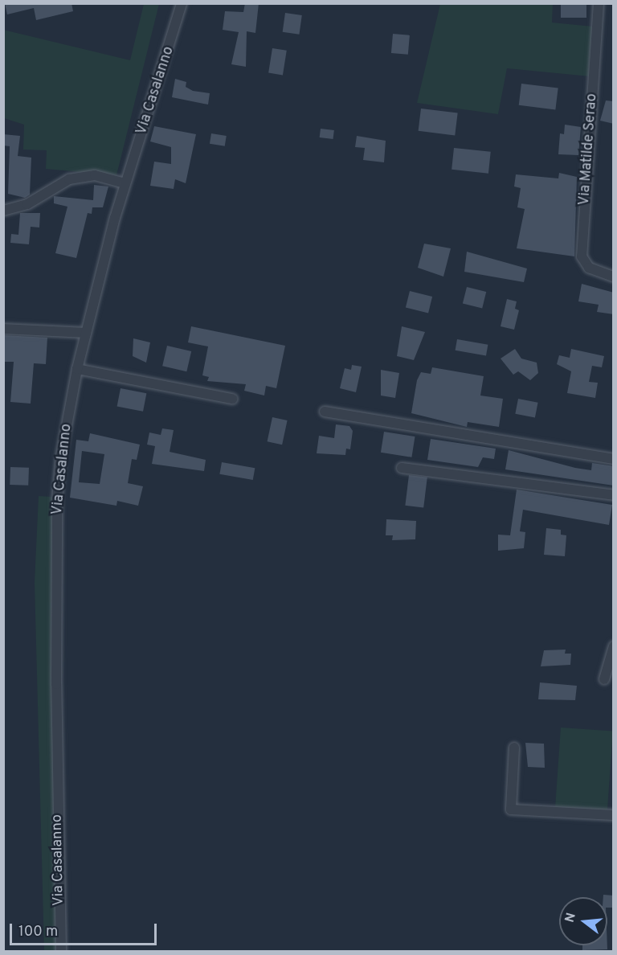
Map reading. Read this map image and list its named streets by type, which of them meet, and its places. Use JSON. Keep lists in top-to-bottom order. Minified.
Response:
{"streets":{"street":["Via Casalanno","Via Matilde Serao"]},"scale_bar":"100 m","north":"left"}
